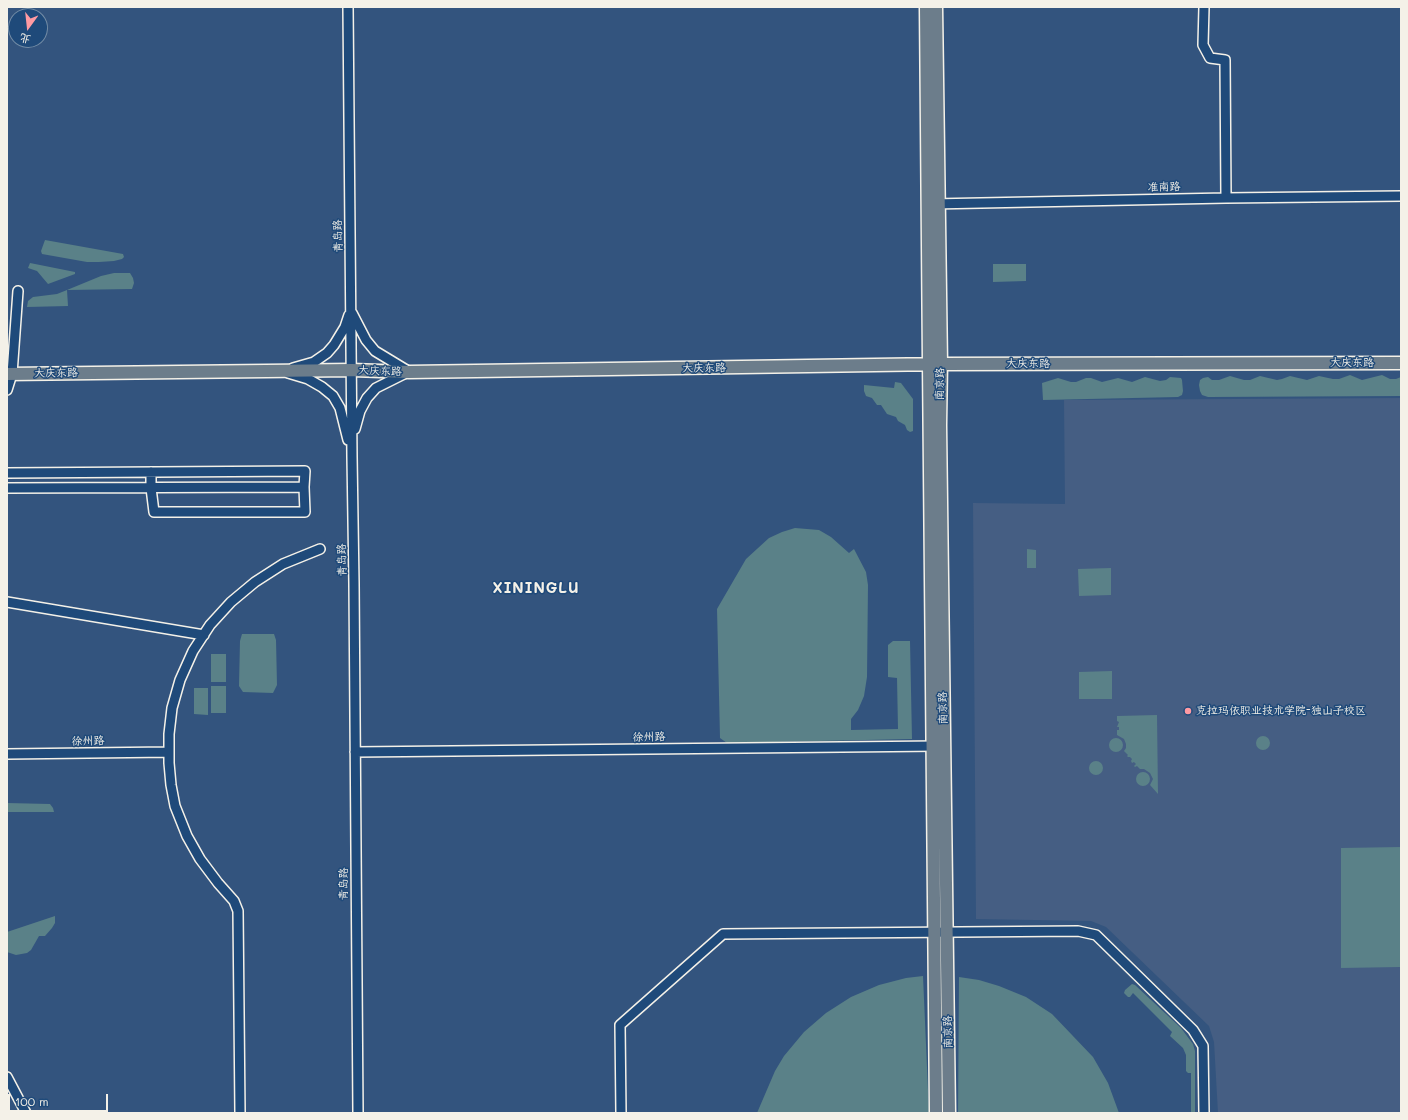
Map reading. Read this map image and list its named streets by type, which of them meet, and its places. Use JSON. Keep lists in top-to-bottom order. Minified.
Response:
{"streets":{"main road":["大庆东路","南京路"],"street":["准南路","青岛路","徐州路"]},"crossings":[["准南路","南京路"],["青岛路","大庆东路"],["青岛路","徐州路"],["大庆东路","南京路"],["南京路","徐州路"]],"districts":["XININGLU"],"places":["克拉玛依职业技术学院-独山子校区"],"scale_bar":"100 m","north":"bottom"}
